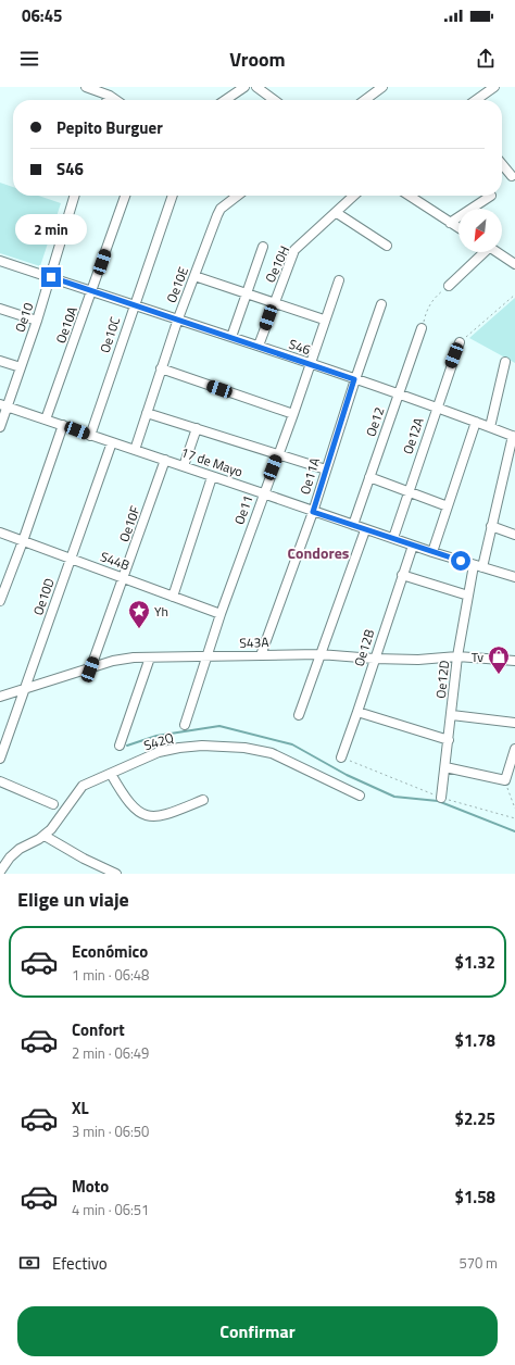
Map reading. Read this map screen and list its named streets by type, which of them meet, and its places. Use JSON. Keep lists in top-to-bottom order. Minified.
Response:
{"streets":{"street":["Oe10H","Oe10E","Oe10","Oe10A","Oe10C","S46","Oe12","Oe12A","17 de Mayo","Oe11A","Oe11","Oe10F","S44B","Oe10D","S43A","Oe12B","Oe12D","S42Q"]},"crossings":[["Oe10H","S46"],["Oe10E","S46"],["Oe10E","17 de Mayo"],["Oe10","S46"],["Oe10","17 de Mayo"],["Oe10A","S46"],["Oe10A","17 de Mayo"],["Oe10C","S46"],["Oe10C","17 de Mayo"],["S46","Oe12"],["S46","Oe12A"],["S46","Oe11A"],["S46","Oe11"],["S46","Oe12D"],["Oe12","17 de Mayo"],["Oe12A","17 de Mayo"],["17 de Mayo","Oe11A"],["17 de Mayo","Oe11"],["17 de Mayo","Oe10F"],["17 de Mayo","Oe10D"],["17 de Mayo","Oe12B"],["17 de Mayo","Oe12D"],["Oe11A","S43A"],["Oe11","S44B"],["Oe11","S43A"],["Oe10F","S44B"],["Oe10F","S43A"],["S44B","Oe10D"],["Oe10D","S43A"],["S43A","Oe12B"],["S43A","Oe12D"]],"districts":["Condores"],"places":{"place":["Yh"],"shop":["Tv"]},"north":"bottom left","page":{"status":"06:45","header":"Vroom","banner":["Pepito Burguer","S46"],"bubble":"2 min","heading":"Elige un viaje","list":[{"name":"Económico","note":"1 min · 06:48","value":"$1.32"},{"name":"Confort","note":"2 min · 06:49","value":"$1.78"},{"name":"XL","note":"3 min · 06:50","value":"$2.25"},{"name":"Moto","note":"4 min · 06:51","value":"$1.58"}],"pay":["Efectivo","570 m"],"buttons":"Confirmar"}}
